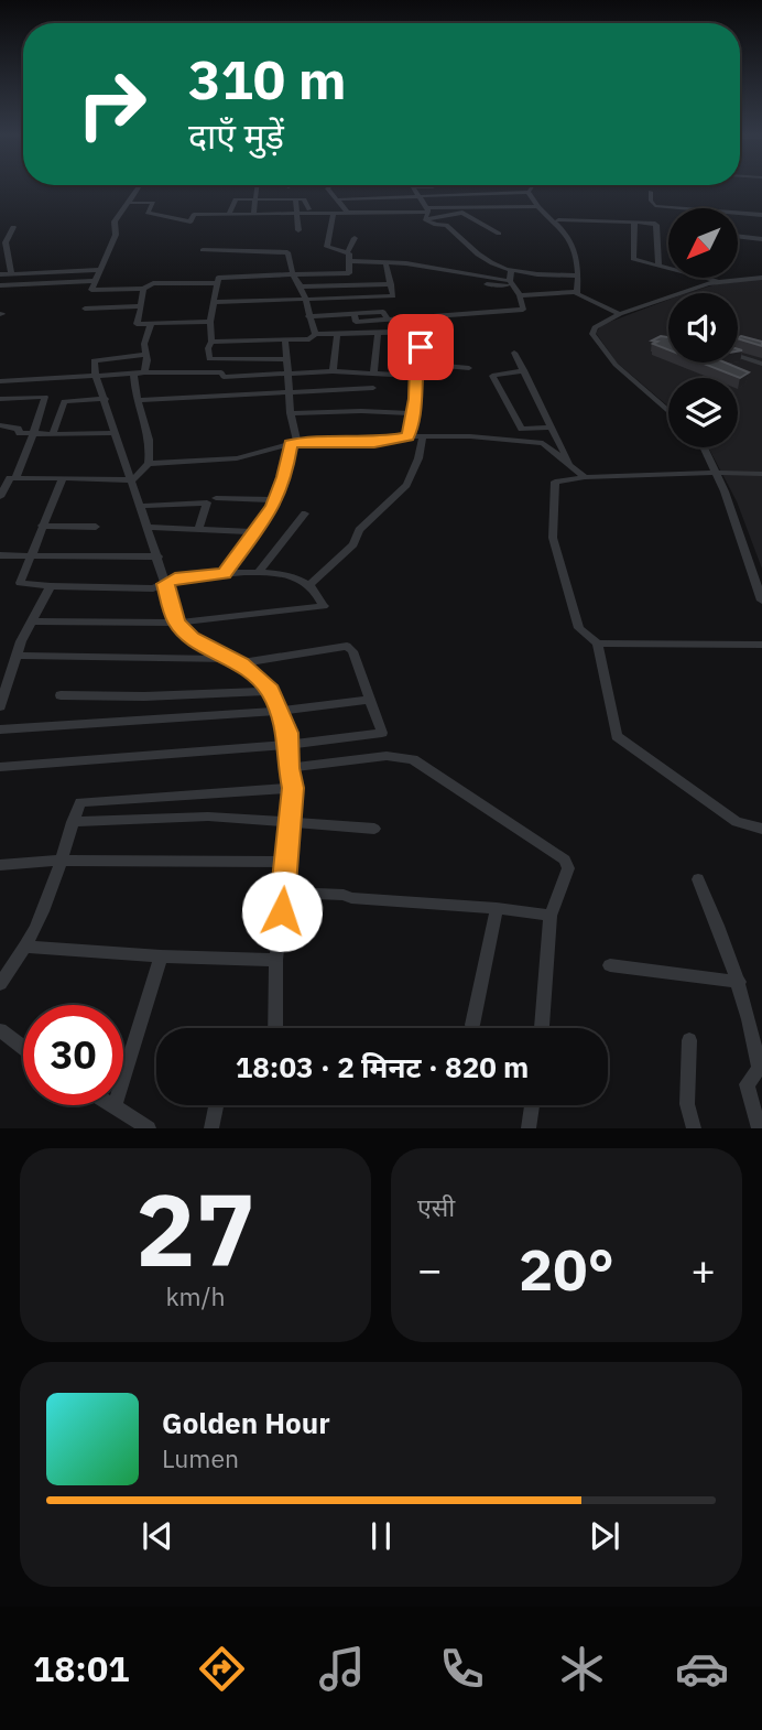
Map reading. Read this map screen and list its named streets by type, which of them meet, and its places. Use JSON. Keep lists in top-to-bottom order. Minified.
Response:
{"north":"bottom left","page":{"turn":["310 m","दाएँ मुड़ें"],"limit":"30","trip":"18:03 · 2 मिनट · 820 m","tile":[["27","km/h"],"एसी"],"heat":["−","20°","+"],"song":["Golden Hour","Lumen"],"tabs":"18:01"}}
